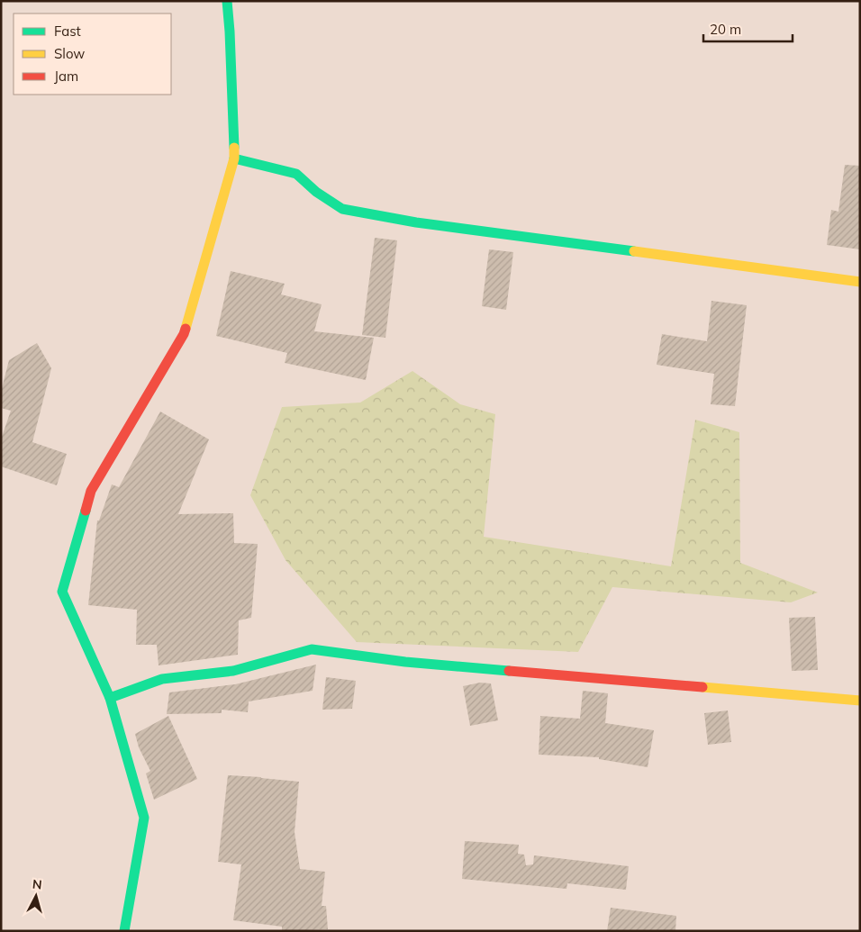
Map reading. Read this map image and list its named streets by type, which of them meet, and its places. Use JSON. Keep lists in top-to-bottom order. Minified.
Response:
{"legend":["Fast","Slow","Jam"],"scale_bar":"20 m","north":"top"}
